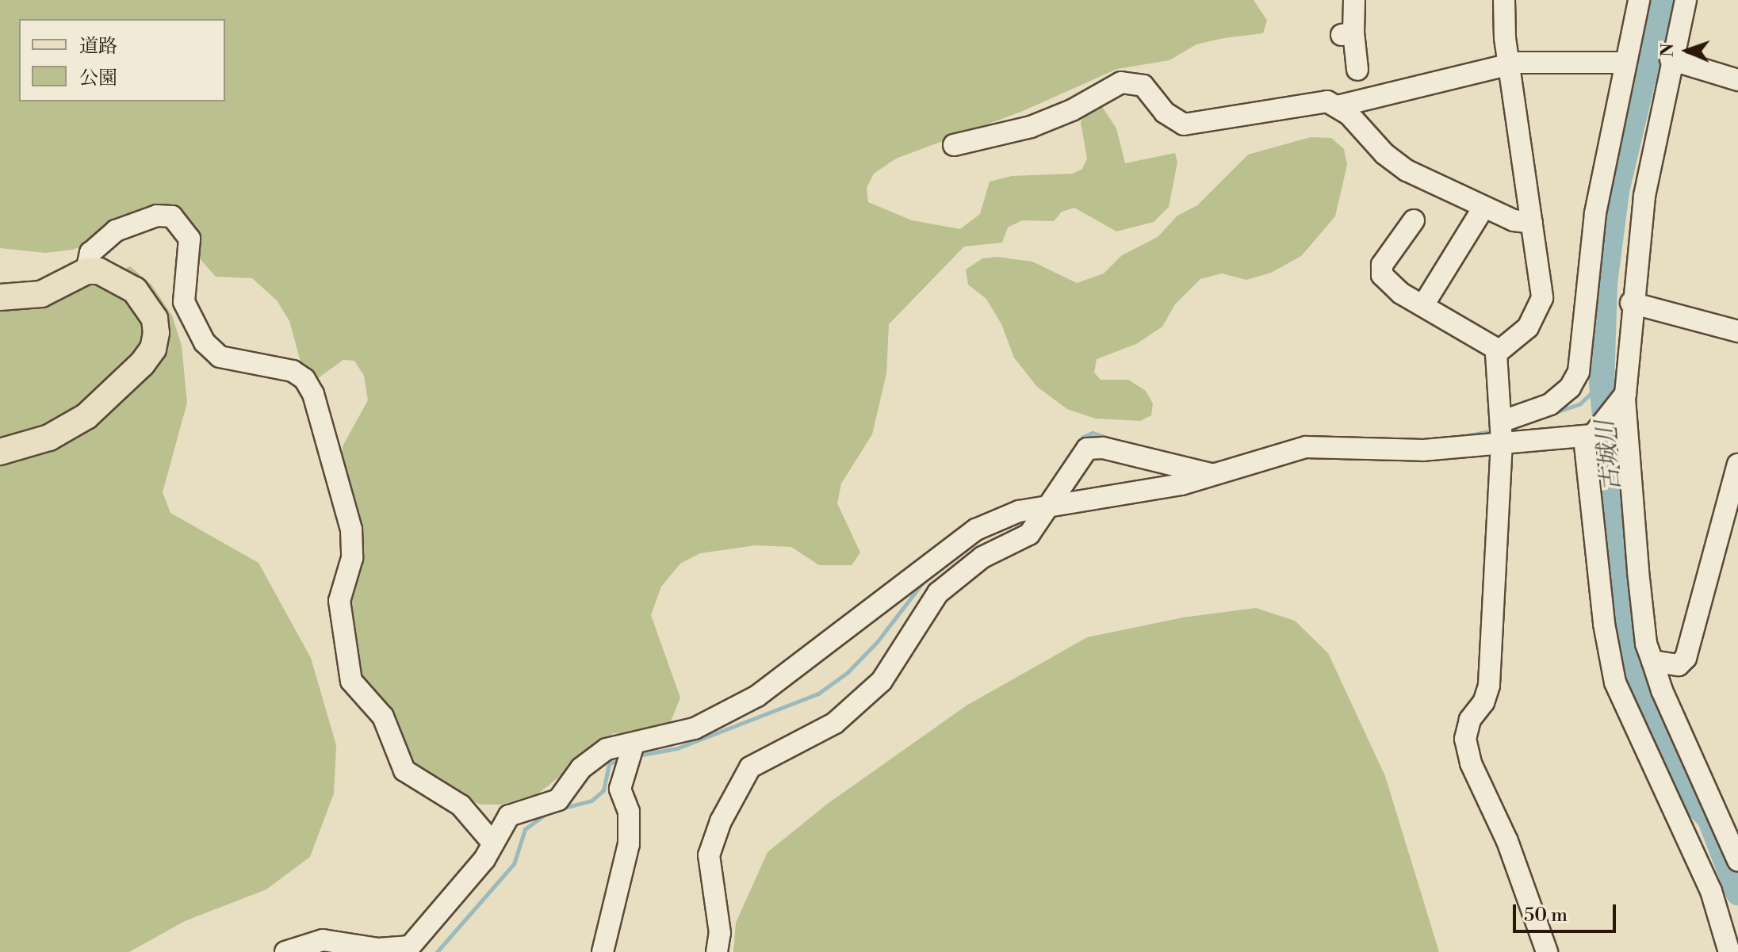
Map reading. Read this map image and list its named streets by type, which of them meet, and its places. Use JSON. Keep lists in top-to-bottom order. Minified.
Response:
{"water":["古城川"],"legend":["道路","公園"],"scale_bar":"50 m","north":"left"}
